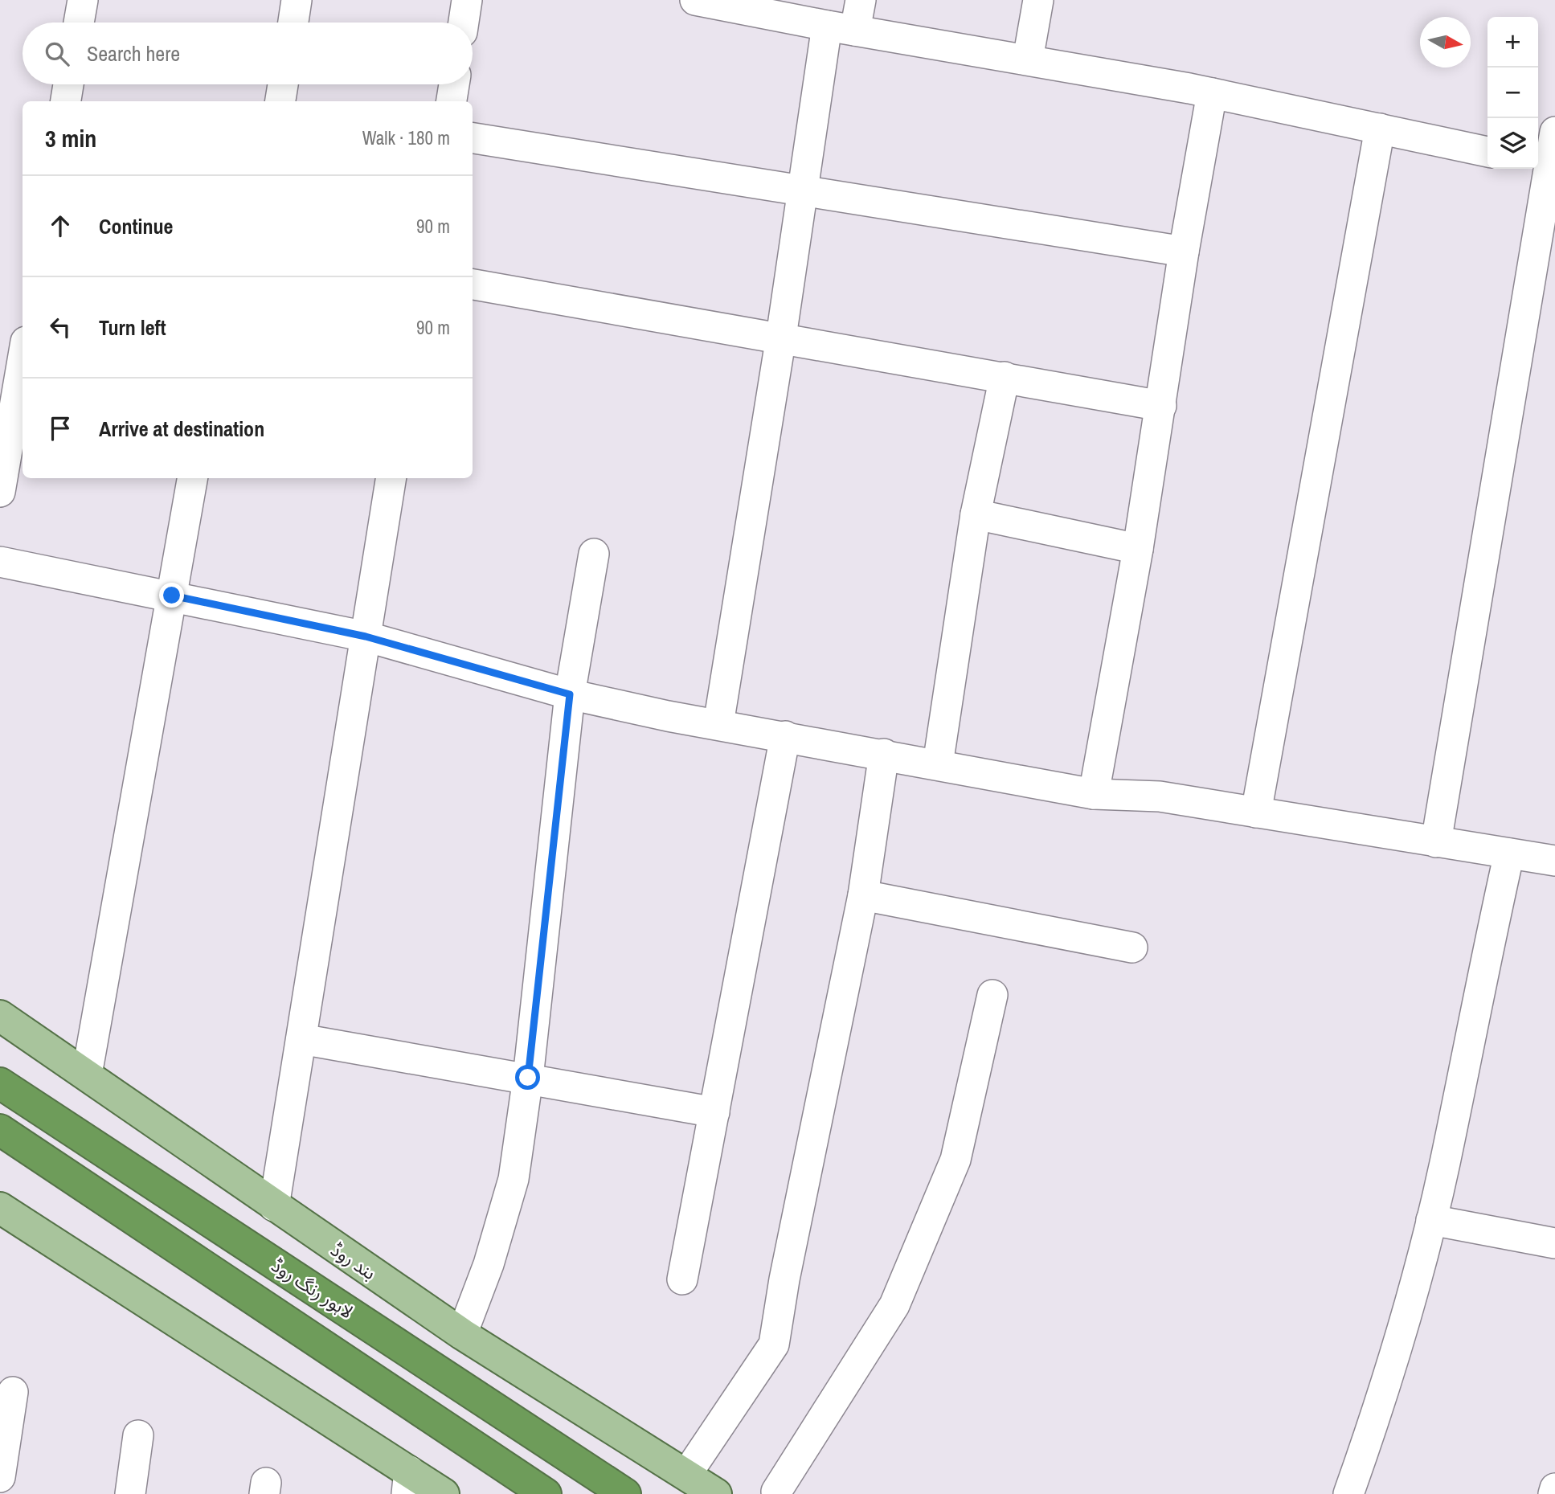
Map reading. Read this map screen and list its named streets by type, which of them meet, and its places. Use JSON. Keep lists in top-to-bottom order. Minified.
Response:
{"streets":{"highway":["لاہور رنگ روڈ"],"main road":["بند روڈ"]},"north":"right","page":{"map_buttons":["+","−"],"search":"Search here","heading":["3 min","Walk · 180 m"],"list":[["Continue","90 m"],["Turn left","90 m"],"Arrive at destination"]}}
